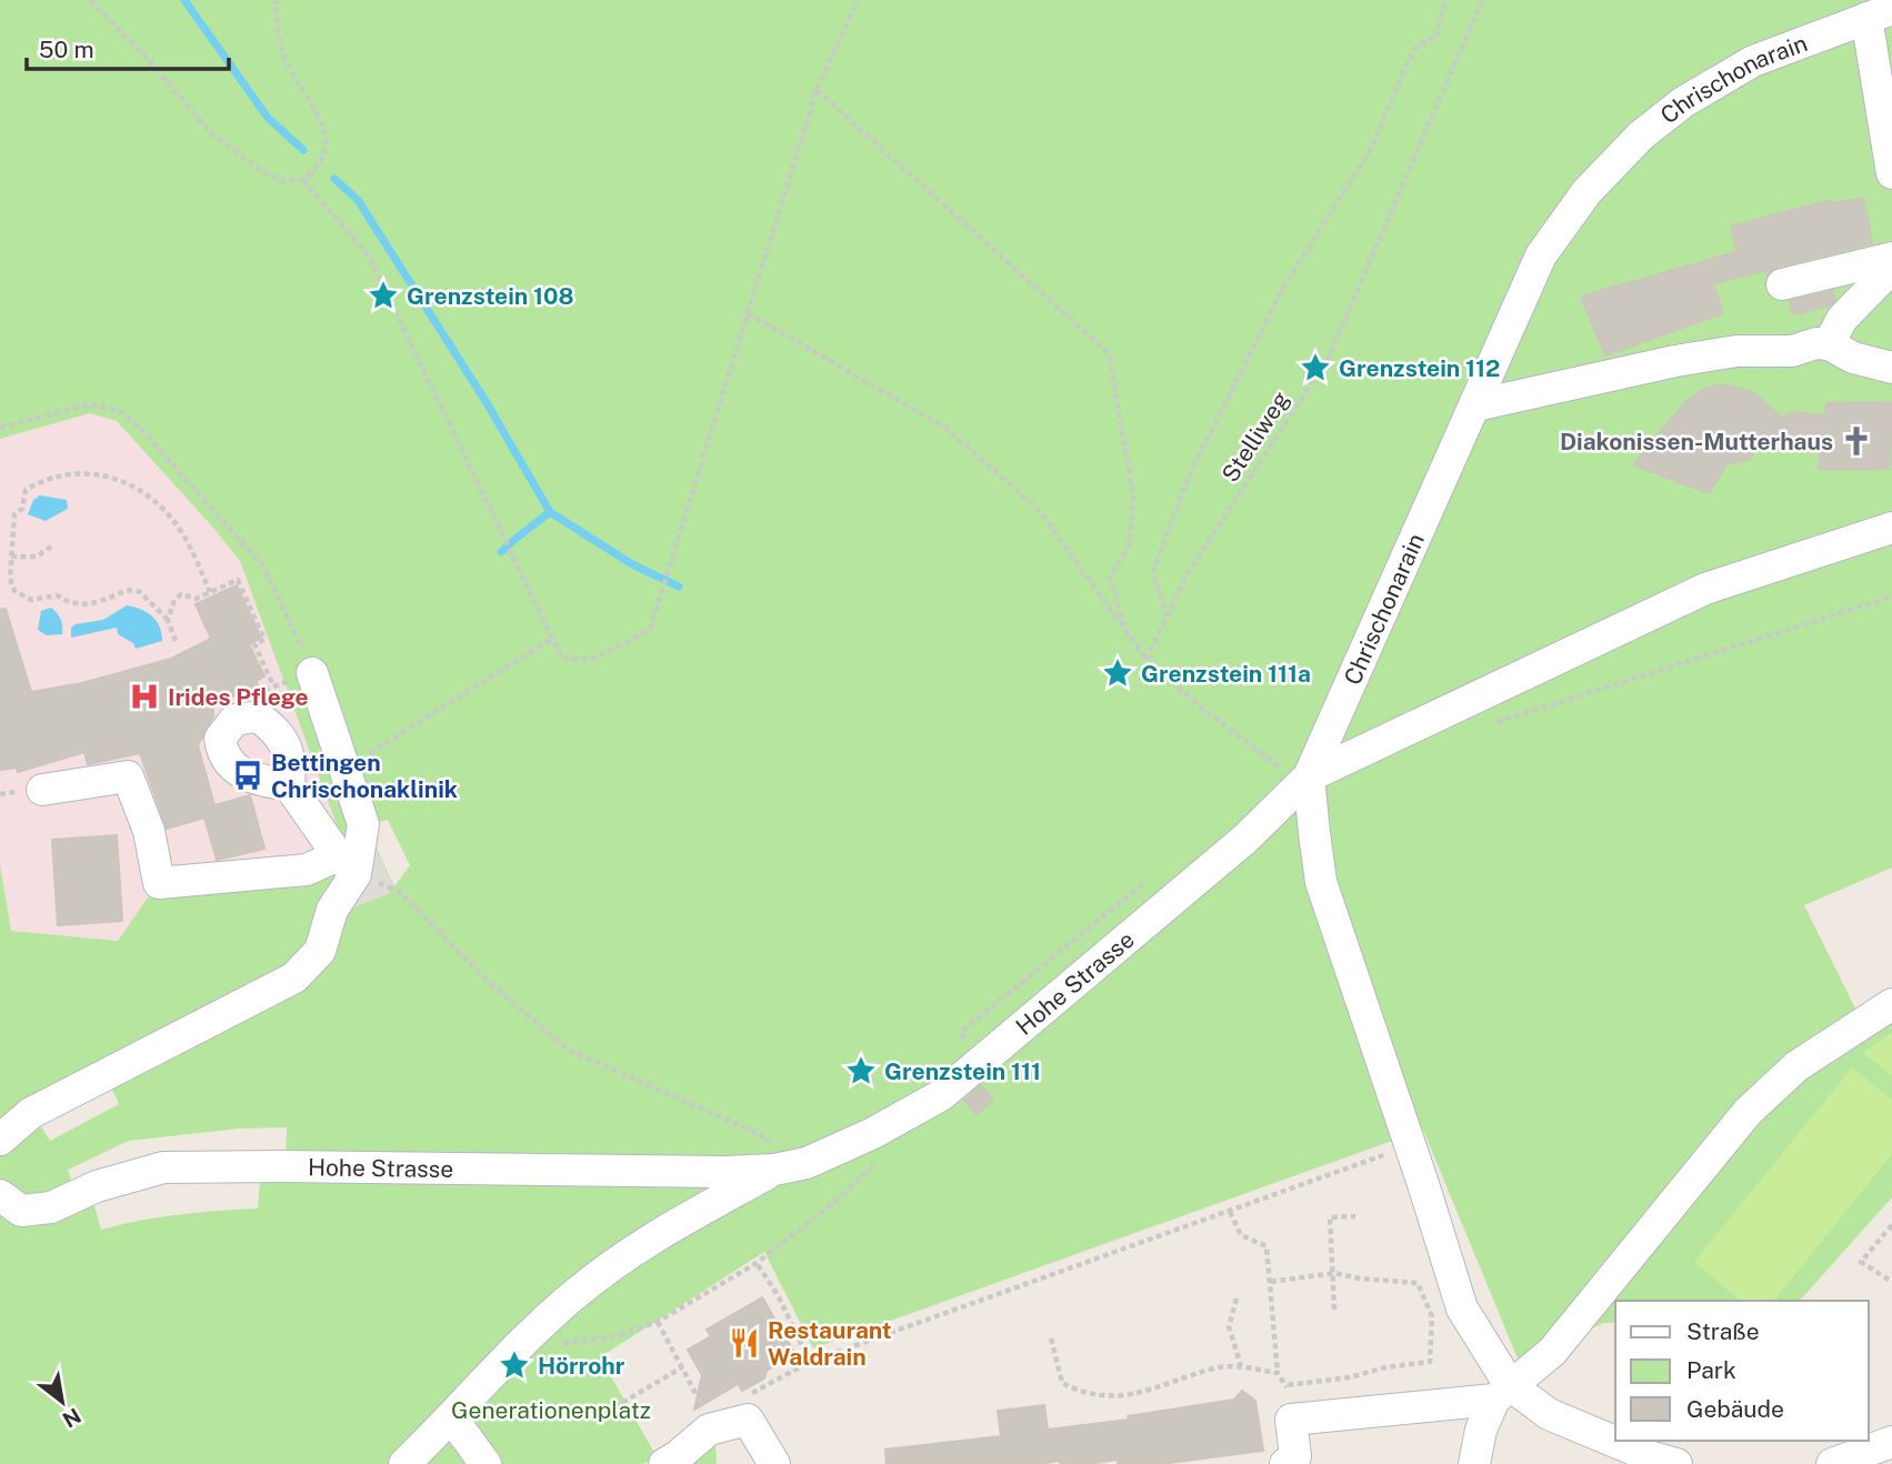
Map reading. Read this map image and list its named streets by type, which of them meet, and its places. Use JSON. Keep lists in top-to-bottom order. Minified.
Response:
{"streets":{"street":["Chrischonarain","Hohe Strasse"],"path":["Stelliweg"]},"crossings":[["Chrischonarain","Hohe Strasse"]],"parks":["Generationenplatz"],"places":{"place":["Grenzstein 108","Grenzstein 112","Grenzstein 111a","Grenzstein 111","Hörrohr"],"church":["Diakonissen-Mutterhaus"],"hospital":["Irides Pflege"],"bus stop":["Bettingen Chrischonaklinik"],"restaurant":["Restaurant Waldrain"]},"legend":["Straße","Park","Gebäude"],"scale_bar":"50 m","north":"bottom right"}
